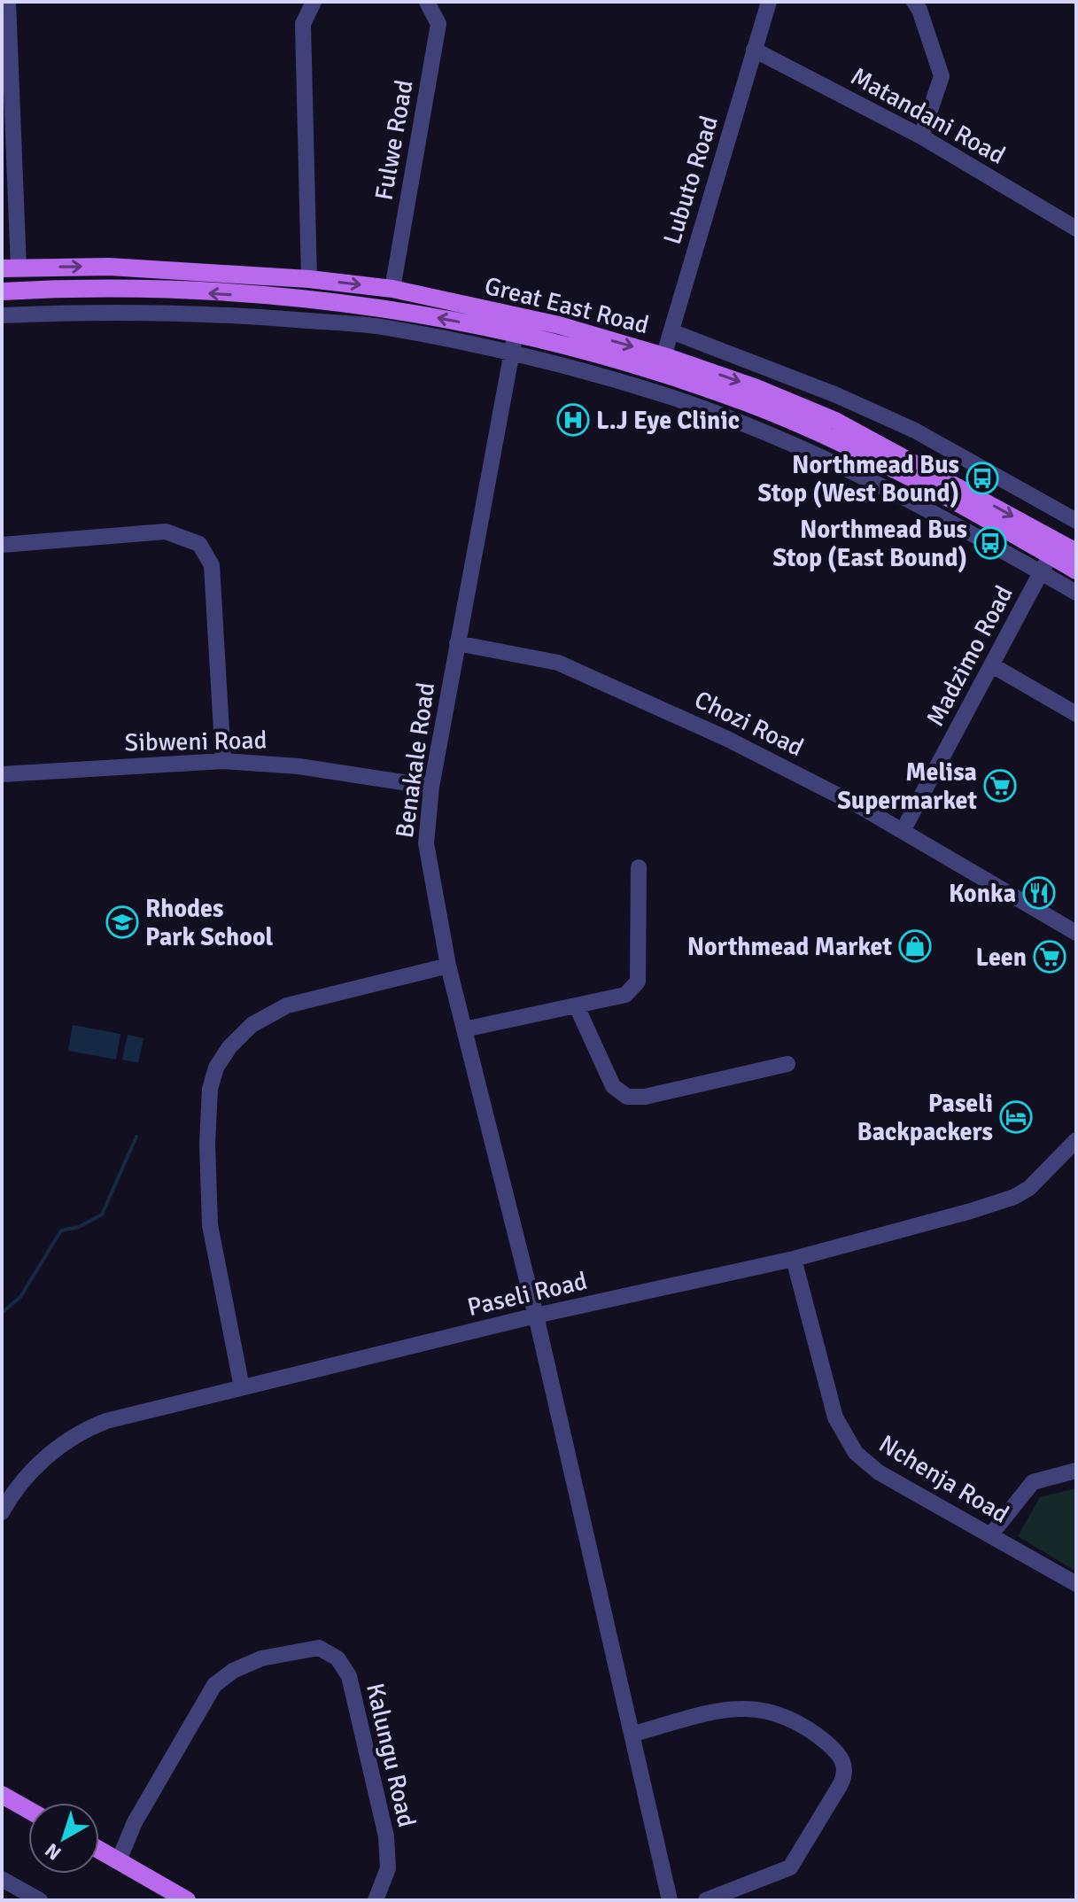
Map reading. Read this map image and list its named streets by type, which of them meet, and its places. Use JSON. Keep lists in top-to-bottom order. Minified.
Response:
{"streets":{"main road":["Great East Road"],"street":["Matandani Road","Fulwe Road","Lubuto Road","Madzimo Road","Chozi Road","Sibweni Road","Benakale Road","Paseli Road","Nchenja Road","Kalungu Road"]},"crossings":[["Matandani Road","Lubuto Road"],["Fulwe Road","Great East Road"],["Lubuto Road","Great East Road"],["Great East Road","Madzimo Road"],["Great East Road","Benakale Road"],["Madzimo Road","Chozi Road"],["Chozi Road","Benakale Road"],["Sibweni Road","Benakale Road"],["Benakale Road","Paseli Road"],["Paseli Road","Nchenja Road"]],"places":{"hospital":["L.J Eye Clinic"],"bus stop":["Northmead Bus Stop (West Bound)","Northmead Bus Stop (East Bound)"],"supermarket":["Melisa Supermarket","Leen"],"restaurant":["Konka"],"school or university":["Rhodes Park School"],"shop":["Northmead Market"],"hotel":["Paseli Backpackers"]},"north":"bottom left"}
